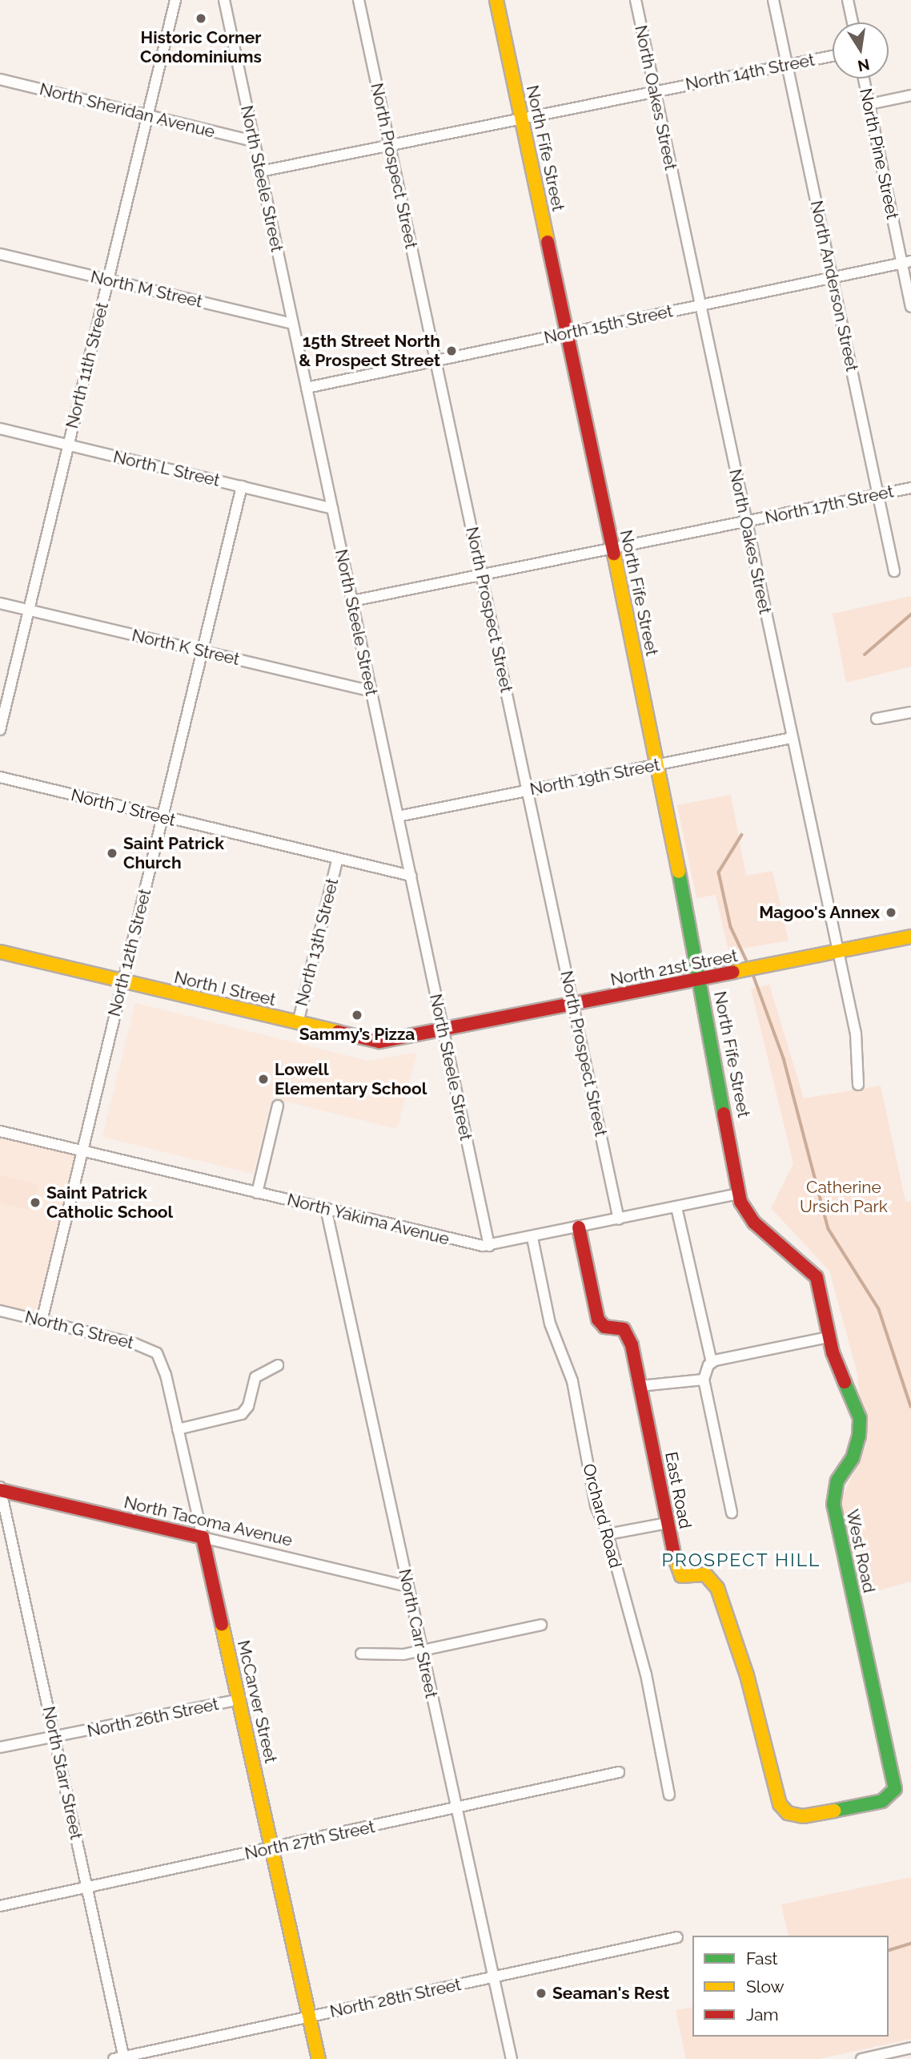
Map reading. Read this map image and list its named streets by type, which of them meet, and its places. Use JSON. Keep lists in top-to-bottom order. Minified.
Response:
{"streets":{"street":["North 14th Street","North Oakes Street","North Sheridan Avenue","North Fife Street","North Pine Street","North Prospect Street","North Steele Street","North Anderson Street","North M Street","North 15th Street","North 11th Street","North L Street","North 17th Street","North K Street","North 19th Street","North J Street","North 13th Street","North 12th Street","North 21st Street","North I Street","North Yakima Avenue","North G Street","East Road","Orchard Road","North Tacoma Avenue","West Road","North Carr Street","McCarver Street","North 26th Street","North Starr Street","North 27th Street","North 28th Street"]},"crossings":[["North 14th Street","North Oakes Street"],["North 14th Street","North Fife Street"],["North 14th Street","North Prospect Street"],["North 14th Street","North Steele Street"],["North 14th Street","North Anderson Street"],["North Oakes Street","North 15th Street"],["North Oakes Street","North 17th Street"],["North Oakes Street","North 19th Street"],["North Oakes Street","North 21st Street"],["North Sheridan Avenue","North Steele Street"],["North Sheridan Avenue","North 11th Street"],["North Fife Street","North 15th Street"],["North Fife Street","North 17th Street"],["North Fife Street","North 19th Street"],["North Fife Street","North 21st Street"],["North Fife Street","North Yakima Avenue"],["North Fife Street","West Road"],["North Pine Street","North 15th Street"],["North Prospect Street","North 15th Street"],["North Prospect Street","North 17th Street"],["North Prospect Street","North 19th Street"],["North Prospect Street","North 21st Street"],["North Prospect Street","North Yakima Avenue"],["North Steele Street","North M Street"],["North Steele Street","North 15th Street"],["North Steele Street","North L Street"],["North Steele Street","North 17th Street"],["North Steele Street","North K Street"],["North Steele Street","North 19th Street"],["North Steele Street","North J Street"],["North Steele Street","North 21st Street"],["North Steele Street","North I Street"],["North Steele Street","North Yakima Avenue"],["North Anderson Street","North 15th Street"],["North Anderson Street","North 17th Street"],["North M Street","North 11th Street"],["North 11th Street","North L Street"],["North 11th Street","North K Street"],["North L Street","North 12th Street"],["North K Street","North 12th Street"],["North J Street","North 13th Street"],["North J Street","North 12th Street"],["North 13th Street","North I Street"],["North 12th Street","North I Street"],["North 12th Street","North Yakima Avenue"],["North 12th Street","North G Street"],["North 21st Street","North I Street"],["North Yakima Avenue","East Road"],["North Yakima Avenue","Orchard Road"],["North Yakima Avenue","West Road"],["North Yakima Avenue","North Carr Street"],["North G Street","McCarver Street"],["East Road","West Road"],["North Tacoma Avenue","North Carr Street"],["North Tacoma Avenue","McCarver Street"],["North Tacoma Avenue","North Starr Street"],["North Carr Street","North 27th Street"],["North Carr Street","North 28th Street"],["McCarver Street","North 26th Street"],["McCarver Street","North 27th Street"],["McCarver Street","North 28th Street"],["North 26th Street","North Starr Street"],["North Starr Street","North 27th Street"],["North Starr Street","North 28th Street"]],"districts":["PROSPECT HILL"],"parks":["Catherine Ursich Park"],"places":["Historic Corner Condominiums","15th Street North & Prospect Street","Saint Patrick Church","Magoo's Annex","Sammy’s Pizza","Lowell Elementary School","Saint Patrick Catholic School","Seaman's Rest"],"legend":["Fast","Slow","Jam"],"north":"bottom"}
